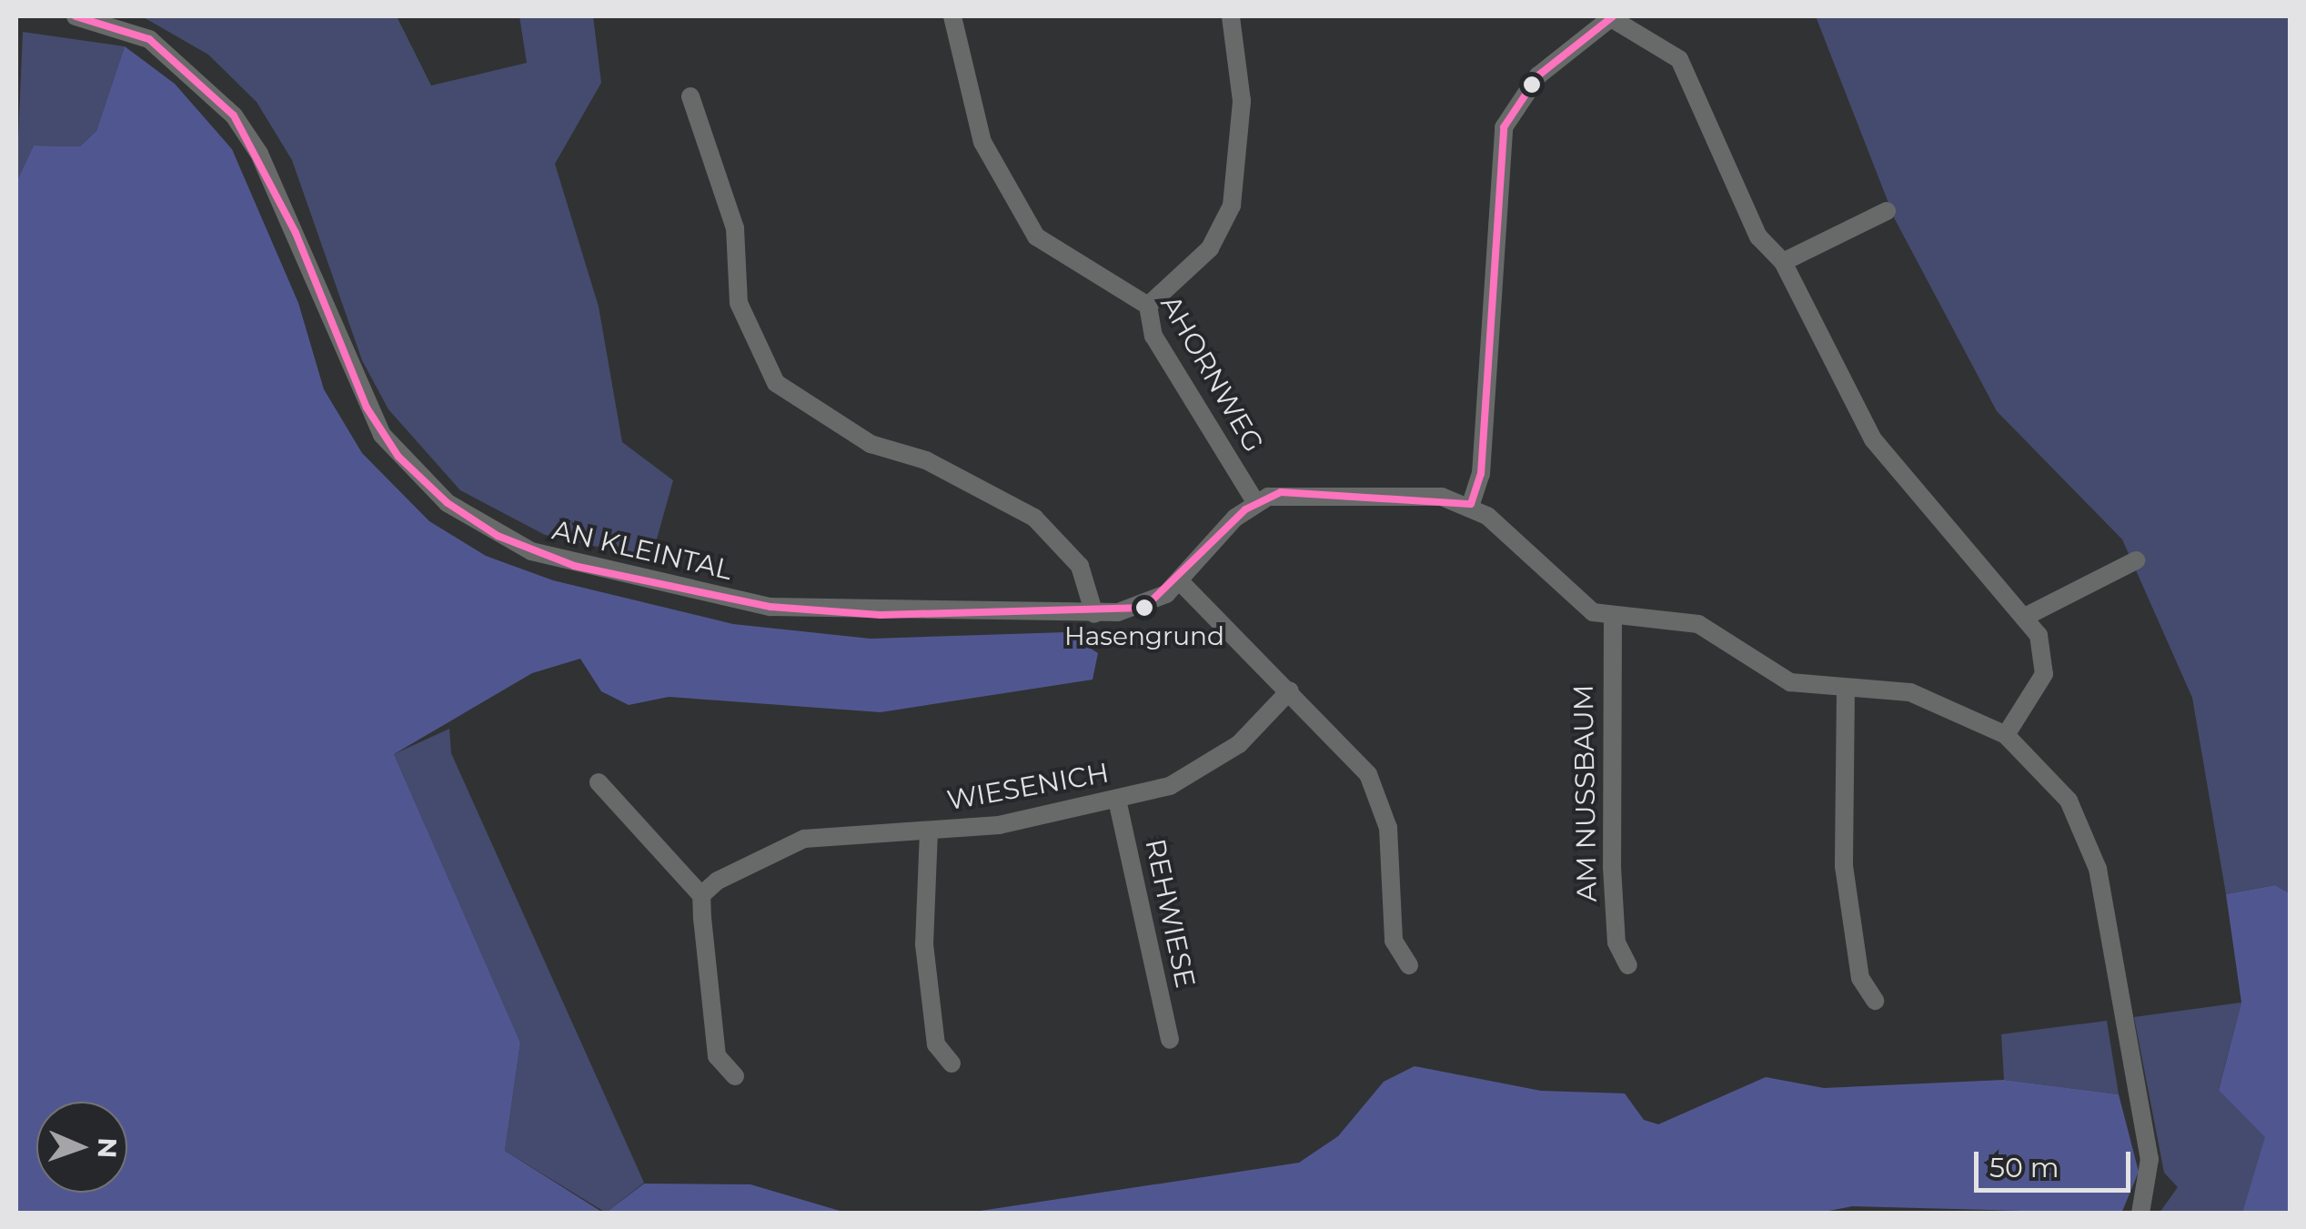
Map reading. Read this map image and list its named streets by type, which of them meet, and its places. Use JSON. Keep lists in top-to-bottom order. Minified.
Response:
{"streets":{"street":["AHORNWEG","AN KLEINTAL","WIESENICH","AM NUSSBAUM","REHWIESE"]},"crossings":[["AHORNWEG","AN KLEINTAL"],["WIESENICH","REHWIESE"]],"places":["Hasengrund"],"scale_bar":"50 m","north":"right"}
